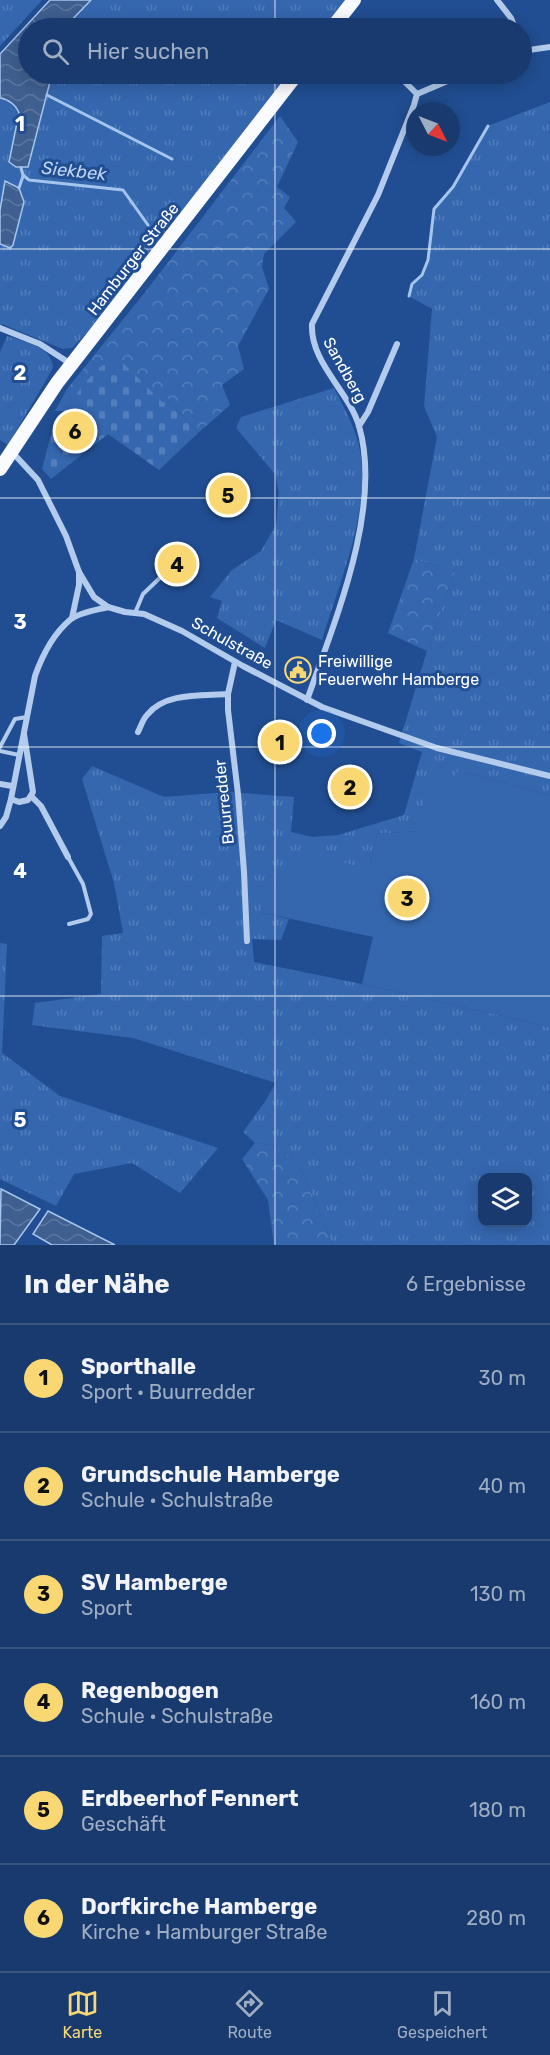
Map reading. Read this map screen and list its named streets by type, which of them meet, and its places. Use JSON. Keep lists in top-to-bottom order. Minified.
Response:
{"streets":{"main road":["Hamburger Straße"],"street":["Sandberg","Schulstraße","Buurredder"]},"crossings":[["Sandberg","Schulstraße"],["Schulstraße","Buurredder"]],"water":["Siekbek"],"places":{"public building":["Freiwillige Feuerwehr Hamberge"]},"north":"bottom right","page":{"search":"Hier suchen","pins":["6","5","4","1","2","3"],"heading":["In der Nähe","6 Ergebnisse"],"list":[{"mark":"1","name":"Sporthalle","note":"Sport · Buurredder","value":"30 m"},{"mark":"2","name":"Grundschule Hamberge","note":"Schule · Schulstraße","value":"40 m"},{"mark":"3","name":"SV Hamberge","note":"Sport","value":"130 m"},{"mark":"4","name":"Regenbogen","note":"Schule · Schulstraße","value":"160 m"},{"mark":"5","name":"Erdbeerhof Fennert","note":"Geschäft","value":"180 m"},{"mark":"6","name":"Dorfkirche Hamberge","note":"Kirche · Hamburger Straße","value":"280 m"}],"nav":["Karte","Route","Gespeichert"]},"grid":{"rows":["1","2","3","4","5"]}}
